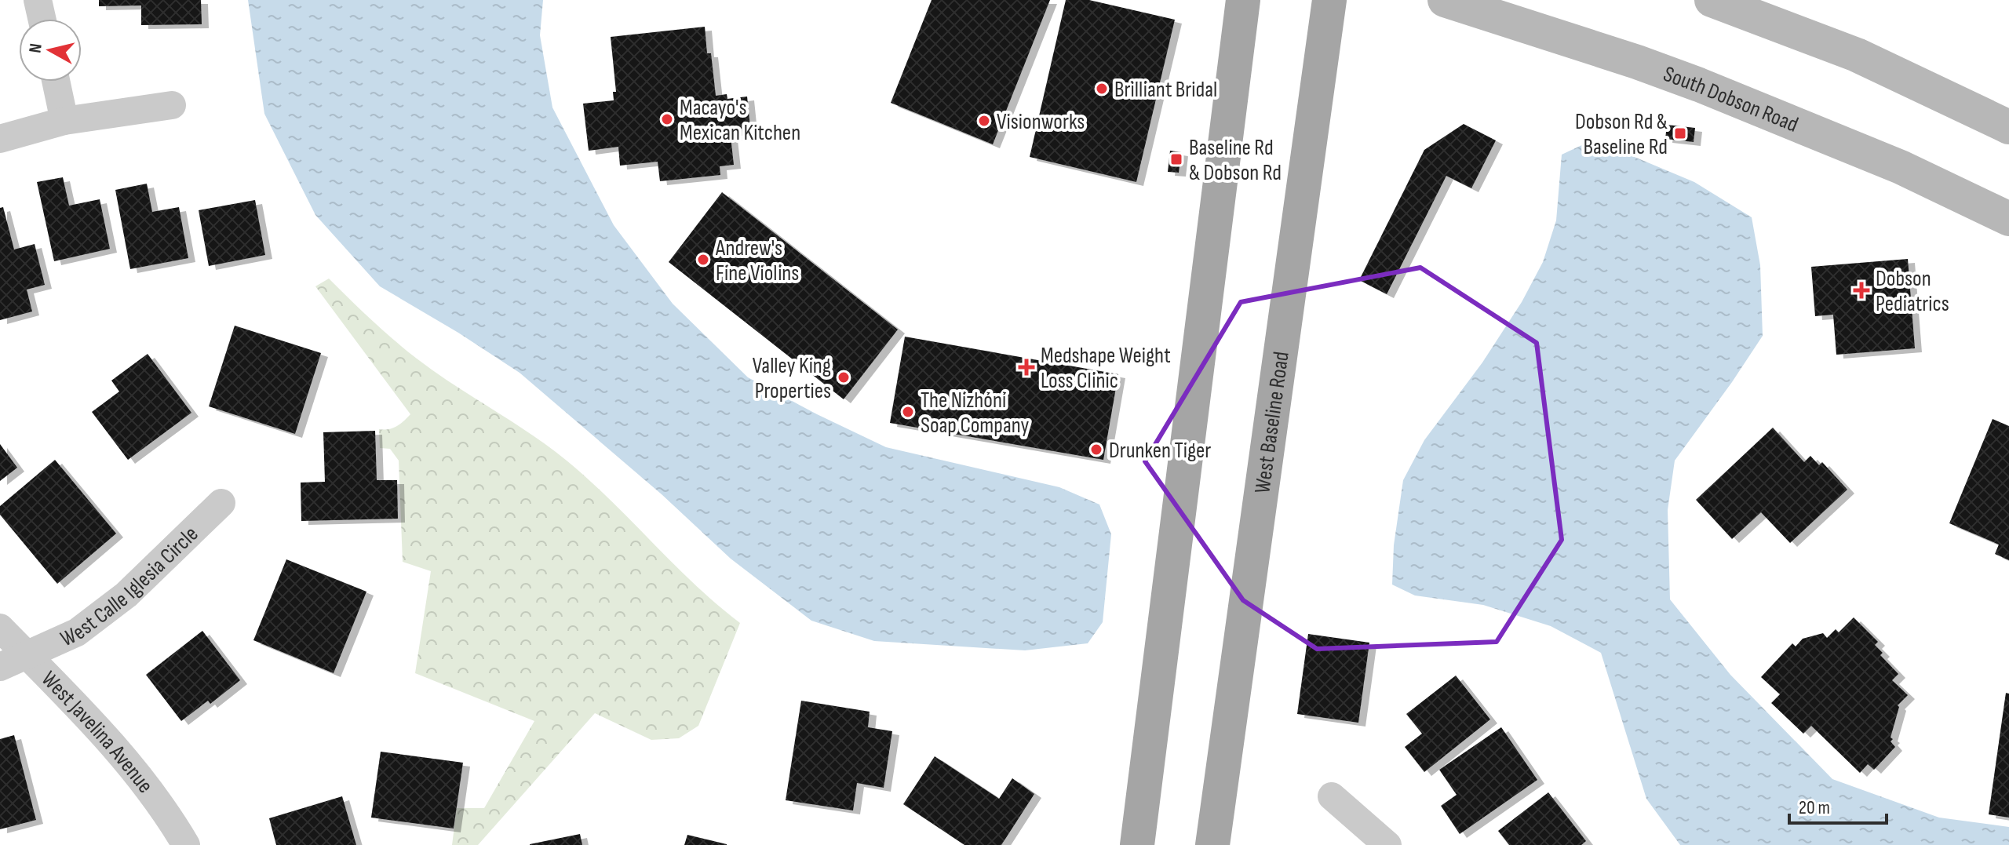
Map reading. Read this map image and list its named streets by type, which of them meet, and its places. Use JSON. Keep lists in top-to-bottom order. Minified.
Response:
{"streets":{"main road":["South Dobson Road","West Baseline Road"],"street":["West Calle Iglesia Circle","West Javelina Avenue"]},"crossings":[["West Calle Iglesia Circle","West Javelina Avenue"]],"places":{"other":["Brilliant Bridal","Macayo's Mexican Kitchen","Visionworks","Andrew's Fine Violins","Valley King Properties","The Nizhóní Soap Company","Drunken Tiger"],"transit":["Dobson Rd & Baseline Rd","Baseline Rd & Dobson Rd"],"health":["Dobson Pediatrics","Medshape Weight Loss Clinic"]},"scale_bar":"20 m","north":"left"}
